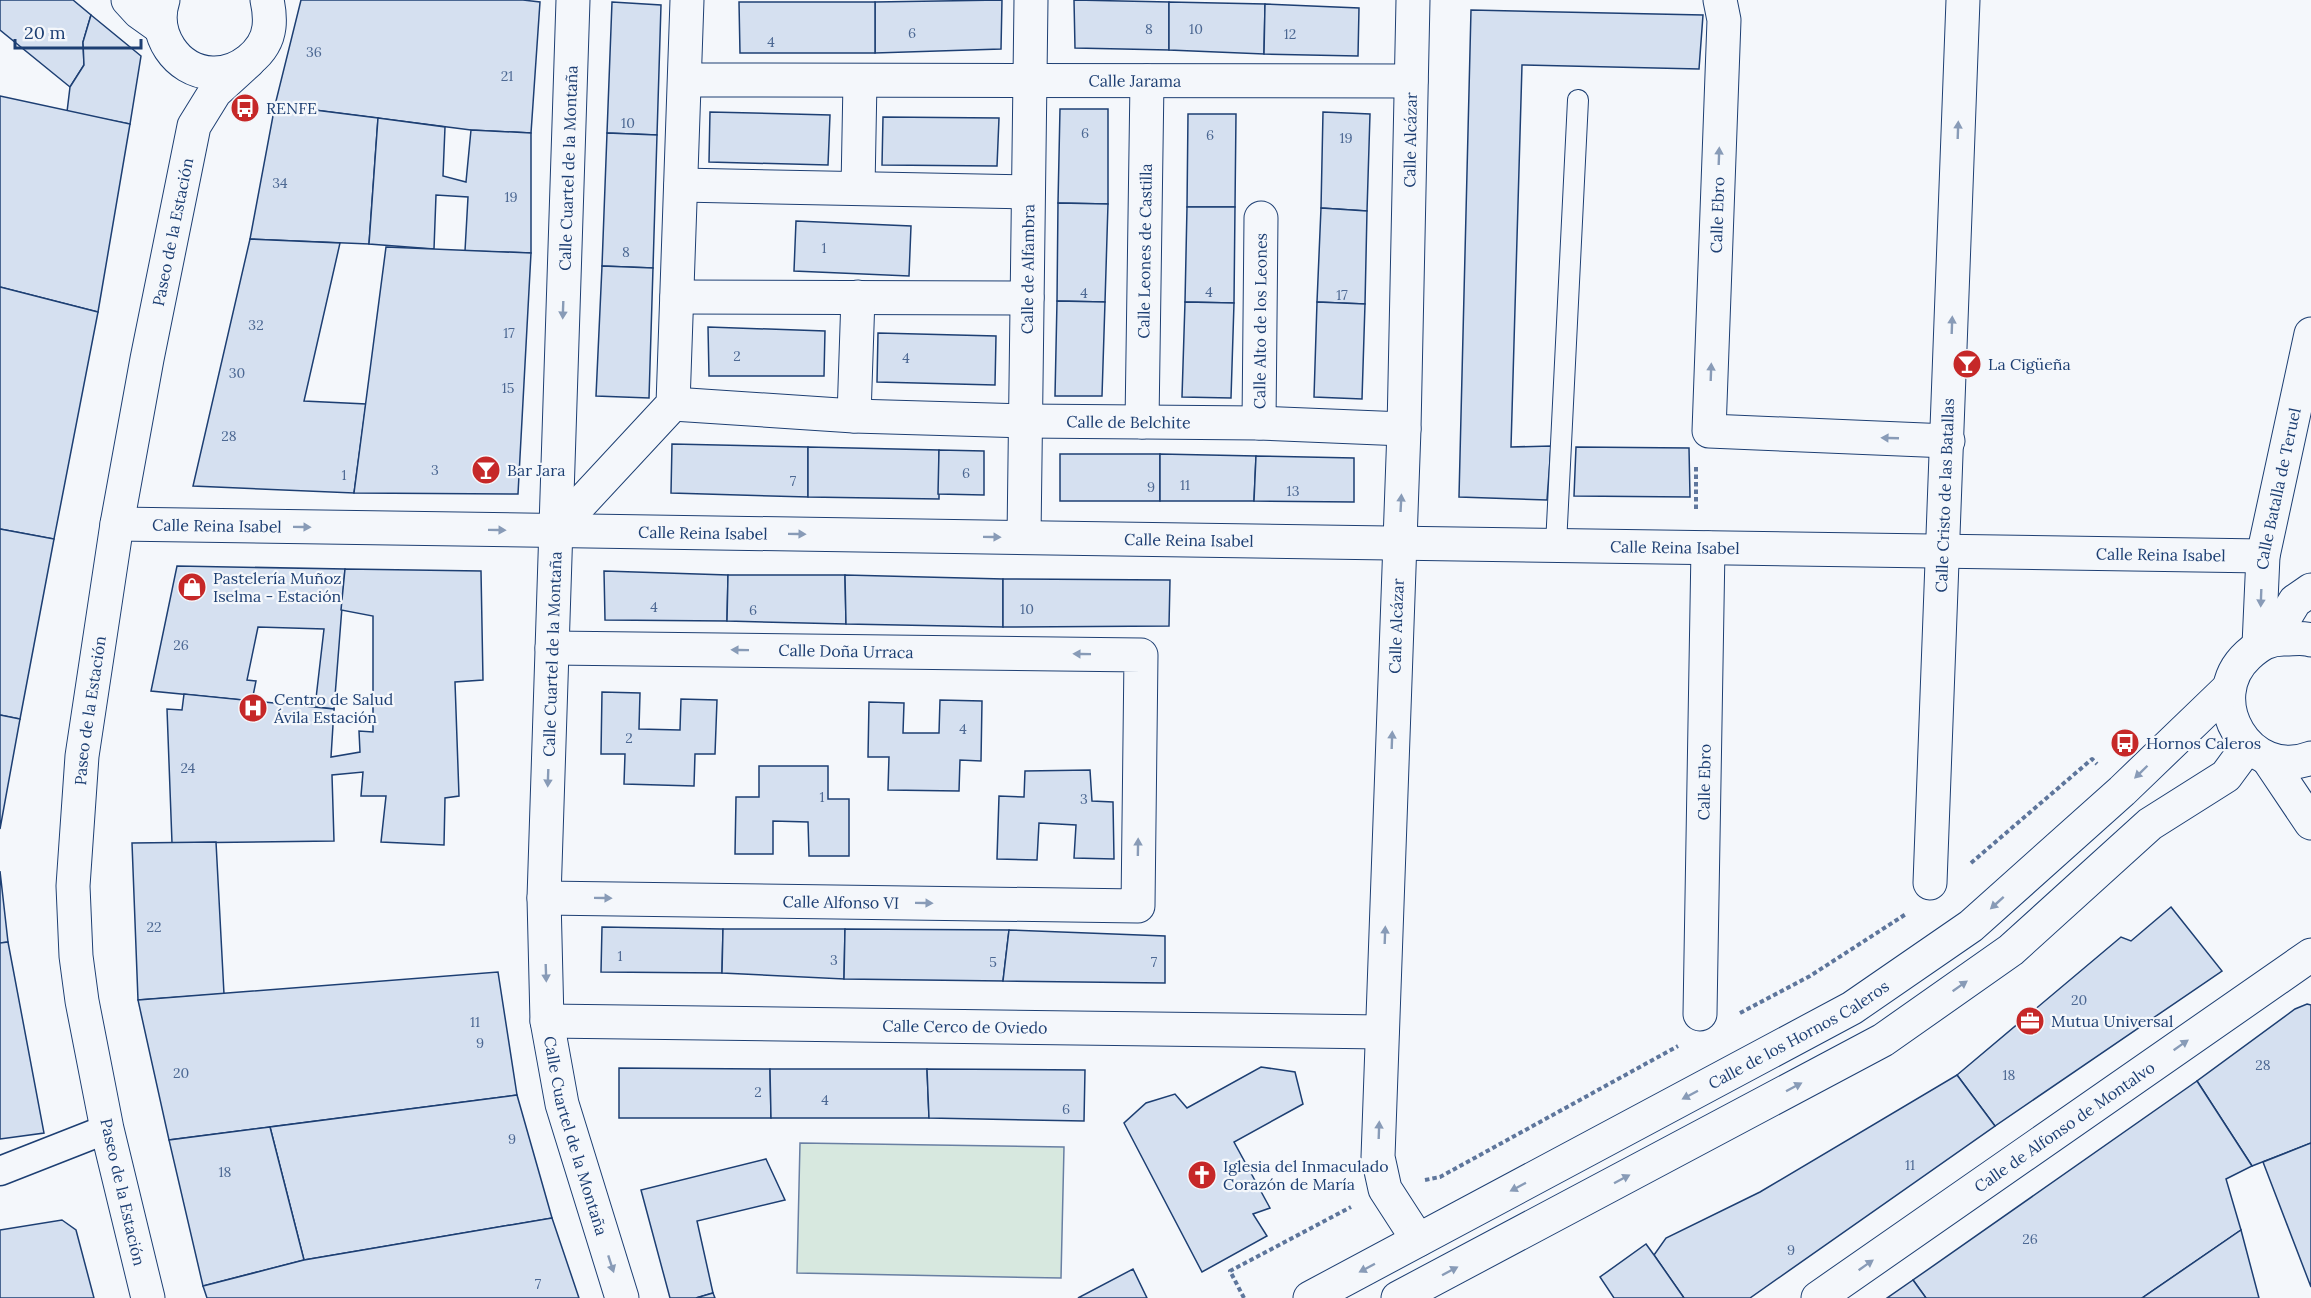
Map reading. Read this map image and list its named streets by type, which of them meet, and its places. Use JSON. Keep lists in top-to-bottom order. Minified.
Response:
{"streets":{"street":["Calle Jarama","Calle Alcázar","Calle Cuartel de la Montaña","Calle Ebro","Paseo de la Estación","Calle Leones de Castilla","Calle de Alfambra","Calle Alto de los Leones","Calle de Belchite","Calle Batalla de Teruel","Calle Cristo de las Batallas","Calle Reina Isabel","Calle Doña Urraca","Calle Alfonso VI","Calle Cerco de Oviedo","Calle de los Hornos Caleros","Calle de Alfonso de Montalvo"]},"crossings":[["Calle Jarama","Calle Alcázar"],["Calle Jarama","Calle Leones de Castilla"],["Calle Jarama","Calle de Alfambra"],["Calle Alcázar","Calle de Belchite"],["Calle Alcázar","Calle Reina Isabel"],["Calle Alcázar","Calle Cerco de Oviedo"],["Calle Alcázar","Calle de los Hornos Caleros"],["Calle Cuartel de la Montaña","Calle Reina Isabel"],["Calle Cuartel de la Montaña","Calle Doña Urraca"],["Calle Cuartel de la Montaña","Calle Alfonso VI"],["Calle Cuartel de la Montaña","Calle Cerco de Oviedo"],["Calle Ebro","Calle Reina Isabel"],["Paseo de la Estación","Calle Reina Isabel"],["Calle Leones de Castilla","Calle de Belchite"],["Calle de Alfambra","Calle de Belchite"],["Calle de Alfambra","Calle Reina Isabel"],["Calle Alto de los Leones","Calle de Belchite"],["Calle Batalla de Teruel","Calle Reina Isabel"],["Calle Cristo de las Batallas","Calle Reina Isabel"],["Calle Doña Urraca","Calle Alfonso VI"]],"one_way":["Calle Alcázar","Calle Ebro","Calle Cristo de las Batallas","Calle Alfonso VI"],"places":{"bus stop":["RENFE","Hornos Caleros"],"bar":["La Cigüeña","Bar Jara"],"shop":["Pastelería Muñoz Iselma - Estación"],"hospital":["Centro de Salud Ávila Estación"],"office":["Mutua Universal"],"church":["Iglesia del Inmaculado Corazón de María"]},"house_numbers":["8","10","6","12","4","36","21","10","6","6","19","34","19","1","8","4","4","17","32","17","2","4","30","15","28","3","6","1","7","11","9","13","4","10","6","26","4","2","24","1","3","22","1","3","5","7","20","11","9","28","20","18","2","4","6","9","11","18","26","9","7"],"scale_bar":"20 m"}
